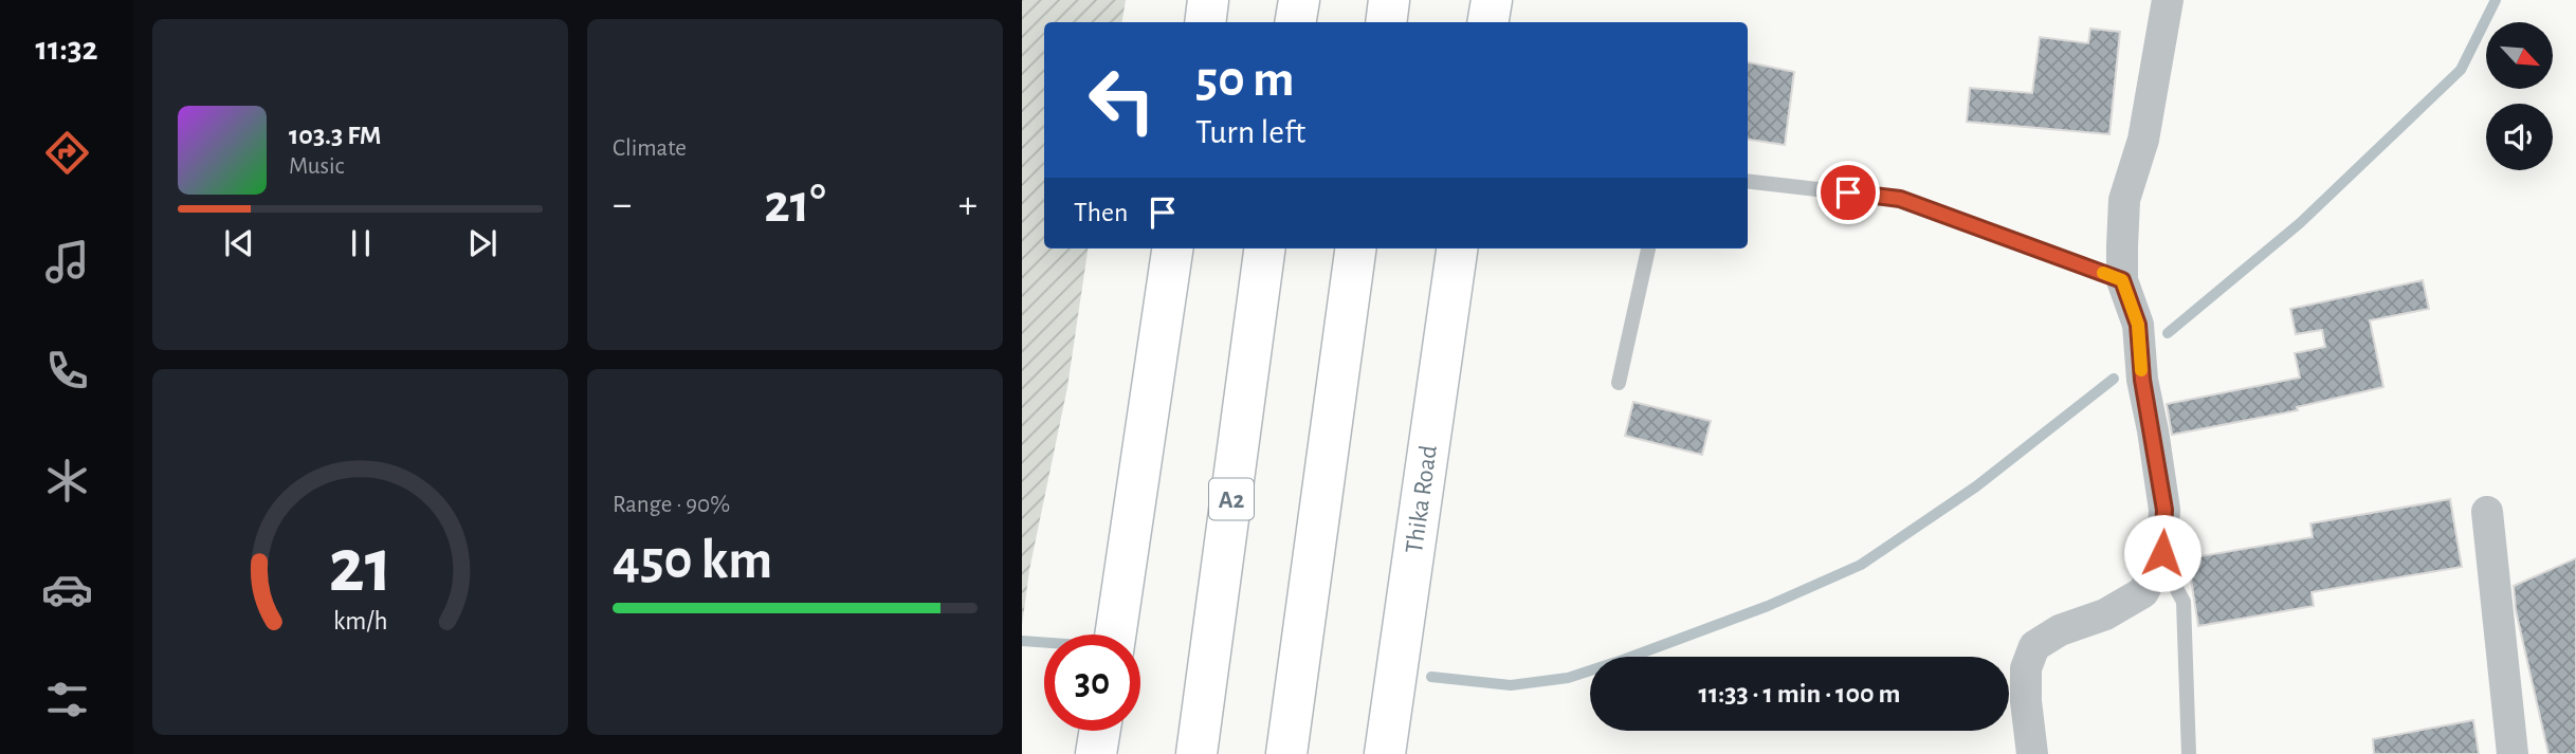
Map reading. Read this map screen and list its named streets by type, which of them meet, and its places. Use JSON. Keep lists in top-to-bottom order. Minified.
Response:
{"streets":{"main road":["A2","Thika Road"]},"north":"bottom right","page":{"tabs":"11:32","tile":["Climate",["Range · 90%","450 km"]],"turn":["50 m","Turn left"],"song":["103.3 FM","Music"],"heat":["−","21°","+"],"then":"Then","limit":"30","trip":"11:33 · 1 min · 100 m","gauge":["21","km/h"]}}
